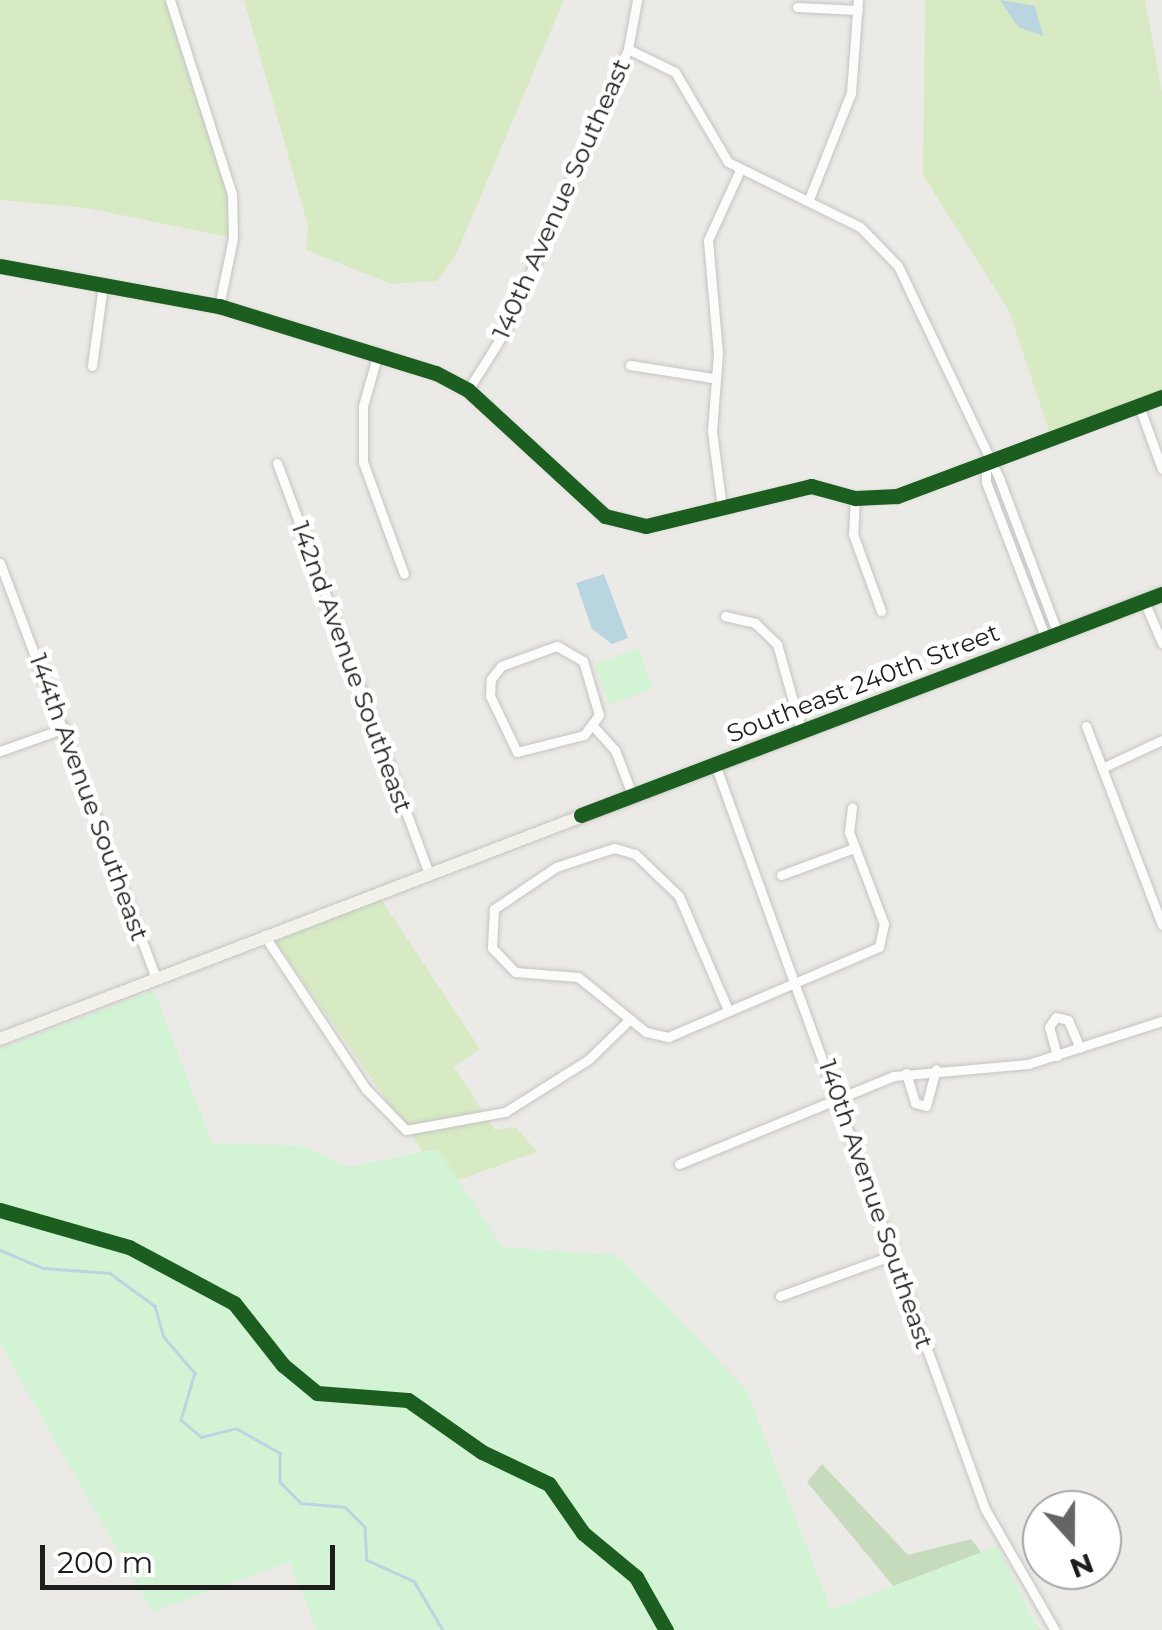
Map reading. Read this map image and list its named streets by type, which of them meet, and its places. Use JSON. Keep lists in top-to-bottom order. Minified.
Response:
{"streets":{"main road":["Southeast 240th Street"],"street":["140th Avenue Southeast","142nd Avenue Southeast","144th Avenue Southeast"]},"crossings":[["140th Avenue Southeast","Southeast 240th Street"],["142nd Avenue Southeast","Southeast 240th Street"],["Southeast 240th Street","144th Avenue Southeast"]],"scale_bar":"200 m","north":"bottom"}
